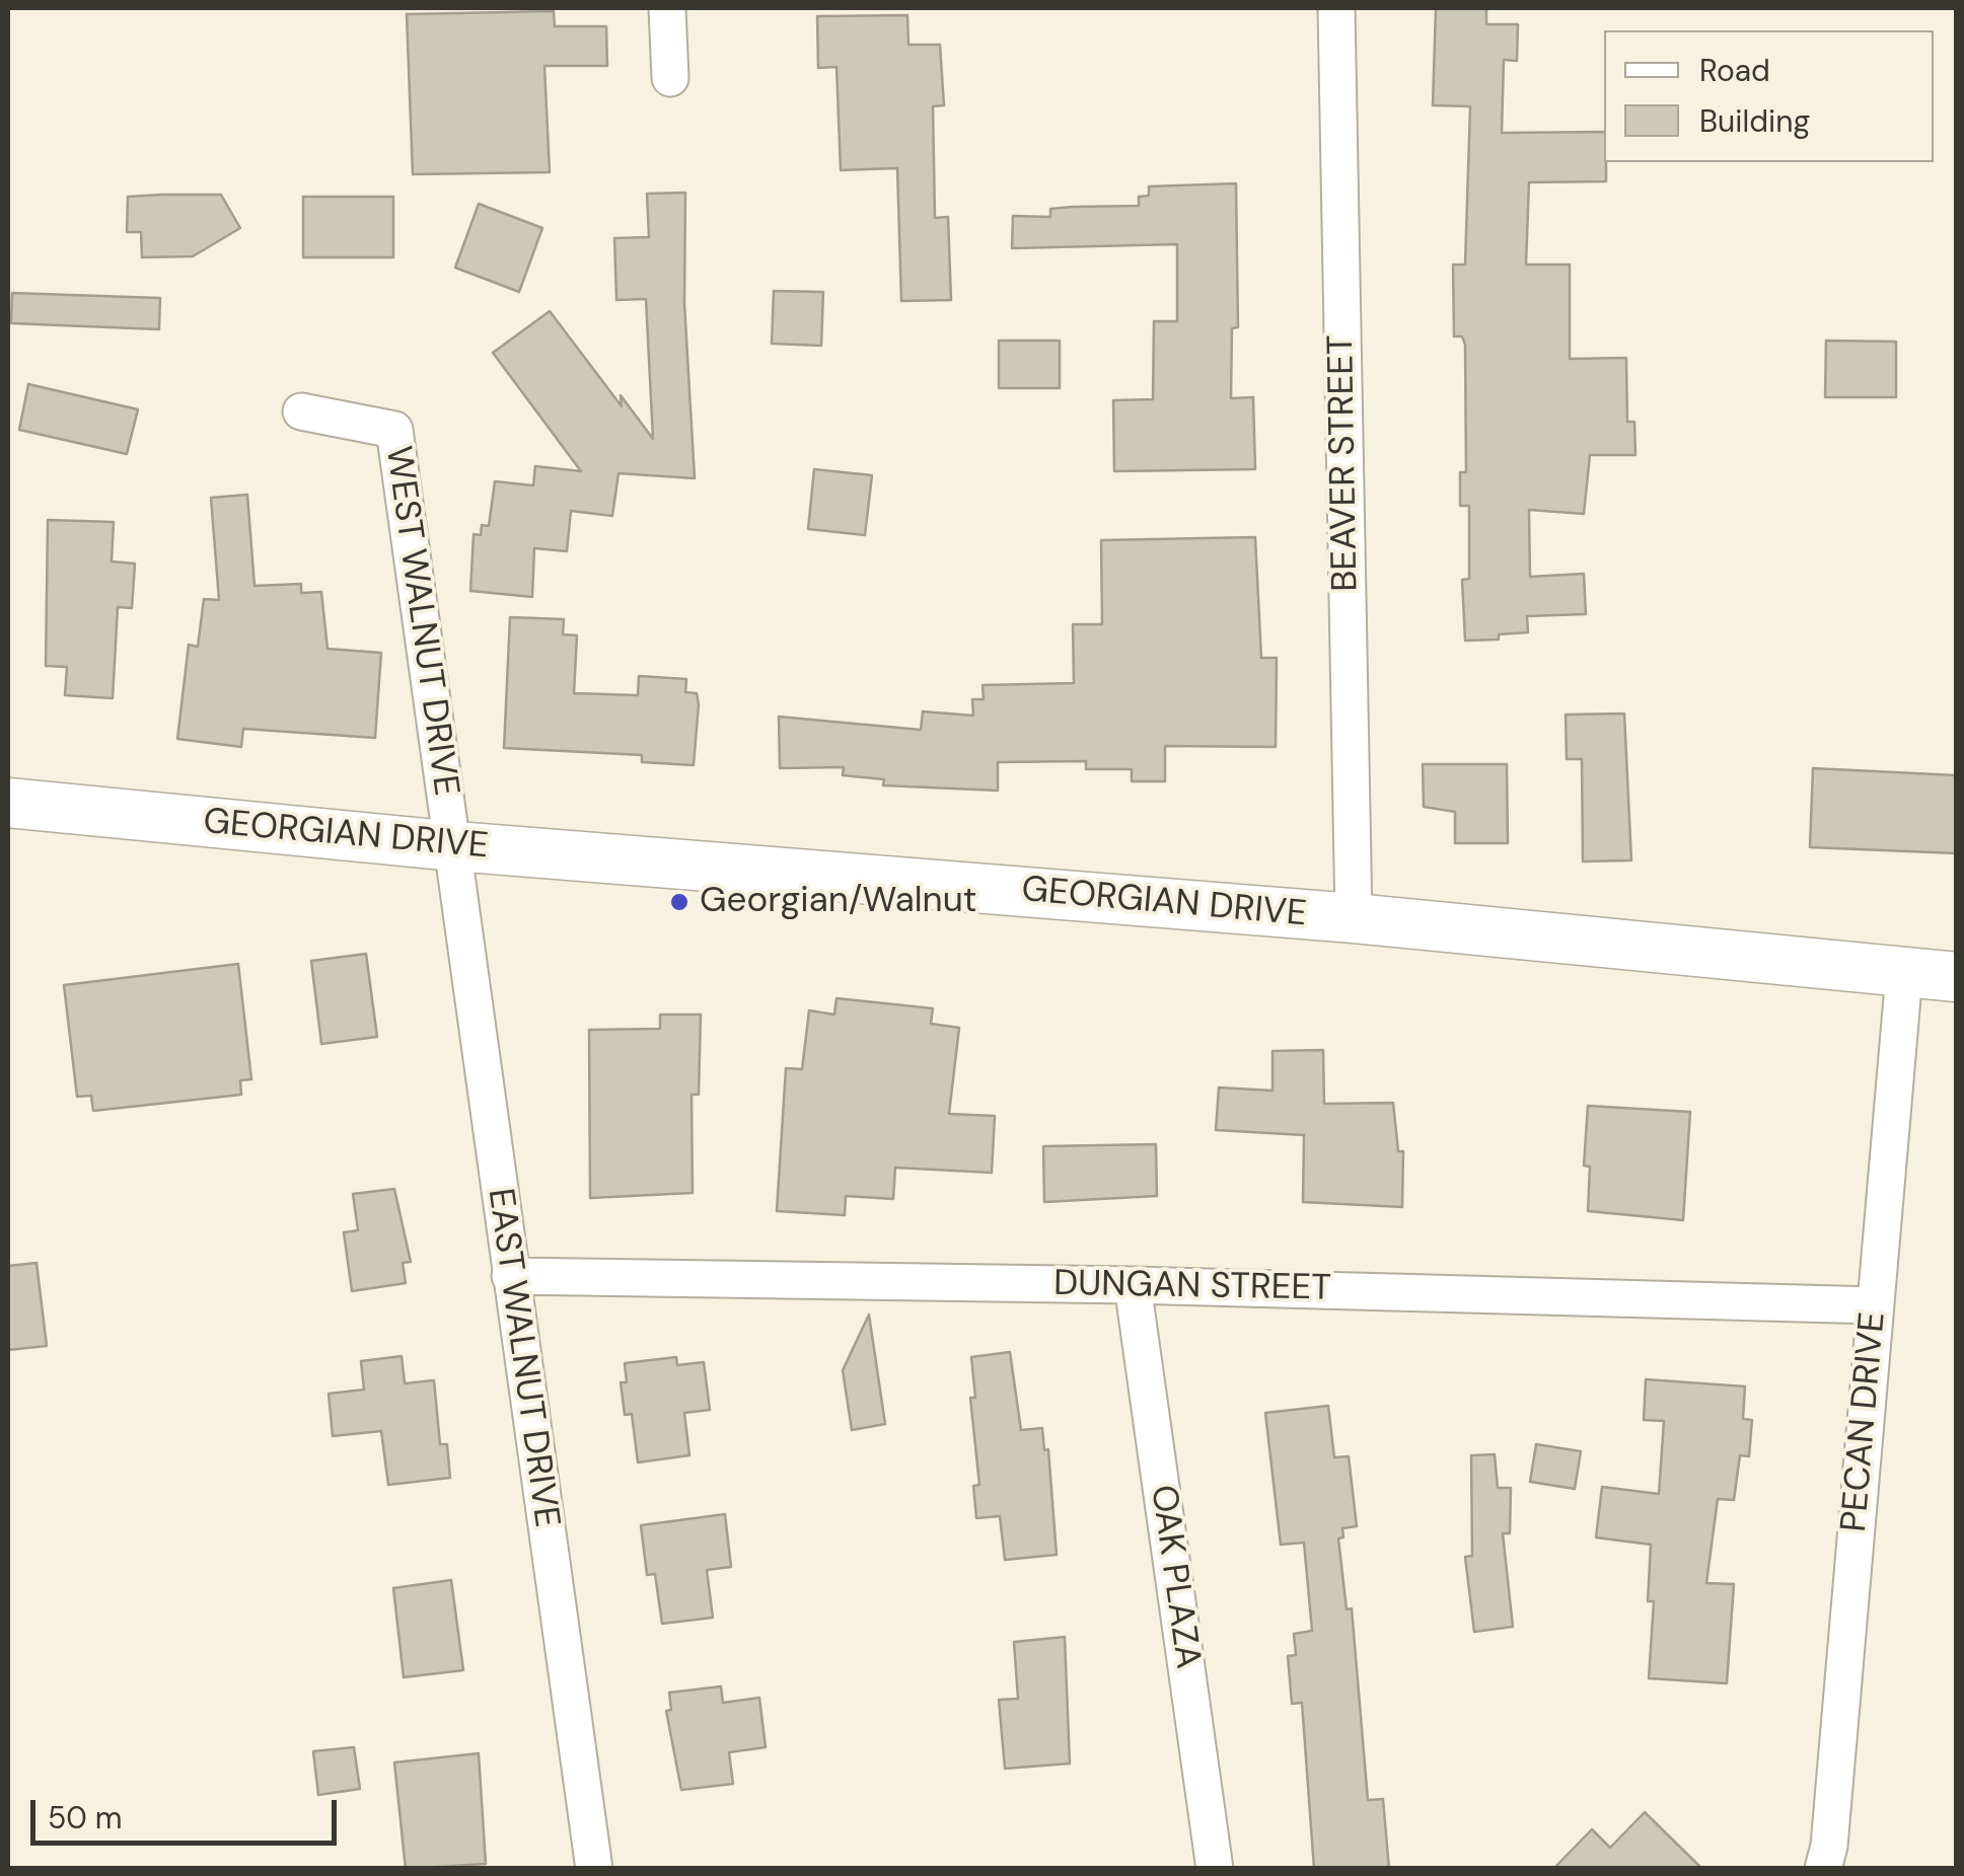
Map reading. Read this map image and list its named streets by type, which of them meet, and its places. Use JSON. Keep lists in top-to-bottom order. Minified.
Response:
{"streets":{"street":["BEAVER STREET","WEST WALNUT DRIVE","GEORGIAN DRIVE","DUNGAN STREET","EAST WALNUT DRIVE","PECAN DRIVE","OAK PLAZA"]},"crossings":[["BEAVER STREET","GEORGIAN DRIVE"],["WEST WALNUT DRIVE","GEORGIAN DRIVE"],["WEST WALNUT DRIVE","EAST WALNUT DRIVE"],["GEORGIAN DRIVE","EAST WALNUT DRIVE"],["GEORGIAN DRIVE","PECAN DRIVE"],["DUNGAN STREET","EAST WALNUT DRIVE"],["DUNGAN STREET","PECAN DRIVE"],["DUNGAN STREET","OAK PLAZA"]],"places":["Georgian/Walnut"],"legend":["Road","Building"],"scale_bar":"50 m"}
